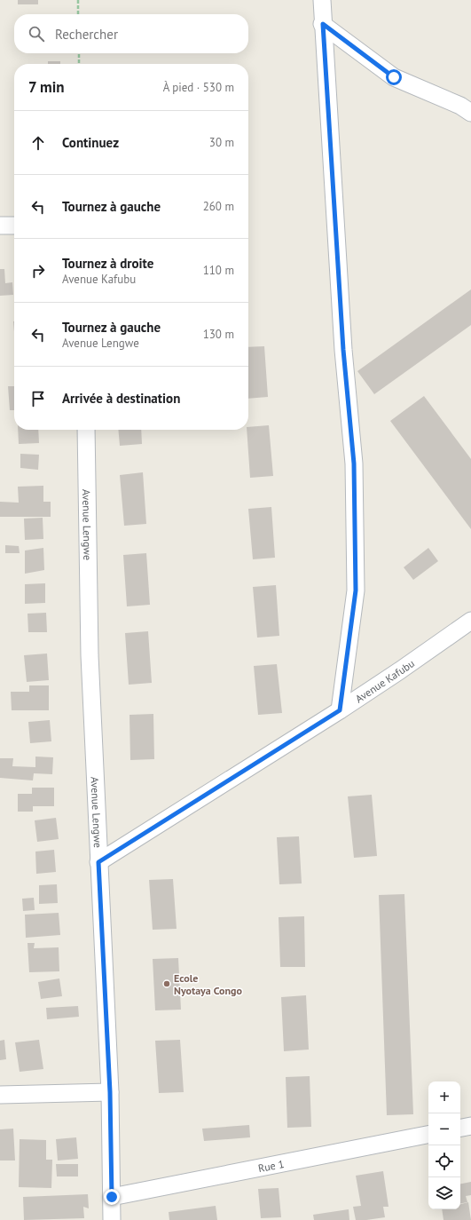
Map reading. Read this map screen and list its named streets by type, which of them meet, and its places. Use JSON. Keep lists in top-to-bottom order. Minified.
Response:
{"streets":{"street":["Avenue Lengwe","Avenue Kafubu","Rue 1"]},"crossings":[["Avenue Lengwe","Avenue Kafubu"],["Avenue Lengwe","Rue 1"]],"places":["Ecole Nyotaya Congo"],"page":{"search":"Rechercher","heading":["7 min","À pied · 530 m"],"list":[["Continuez","30 m"],["Tournez à gauche","260 m"],["Tournez à droite","Avenue Kafubu","110 m"],["Tournez à gauche","Avenue Lengwe","130 m"],"Arrivée à destination"],"map_buttons":["+","−"]}}
